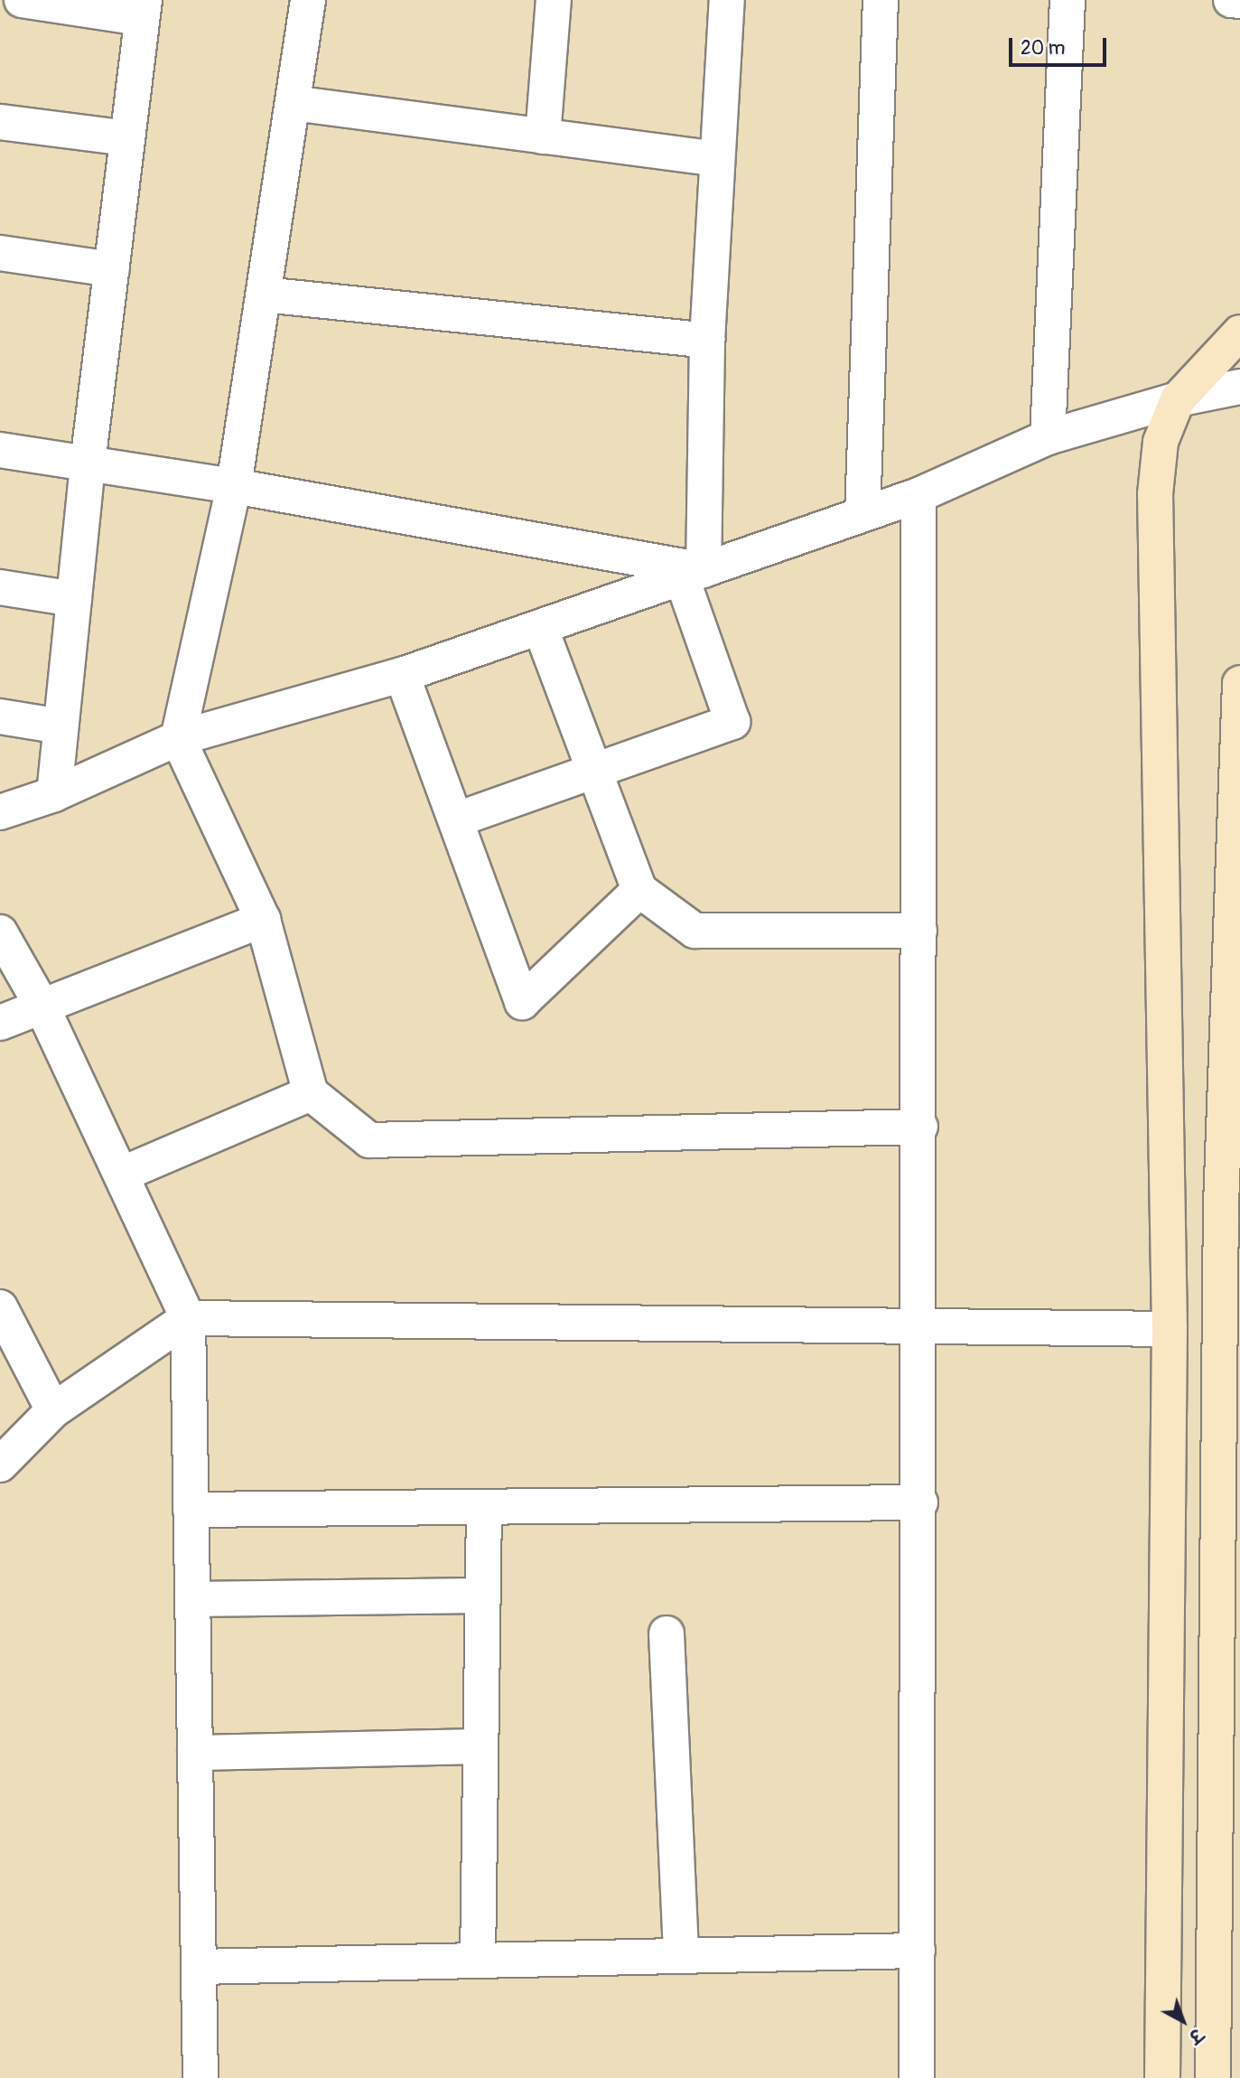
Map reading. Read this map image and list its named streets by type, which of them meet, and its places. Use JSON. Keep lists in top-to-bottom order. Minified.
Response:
{"scale_bar":"20 m","north":"bottom right"}
